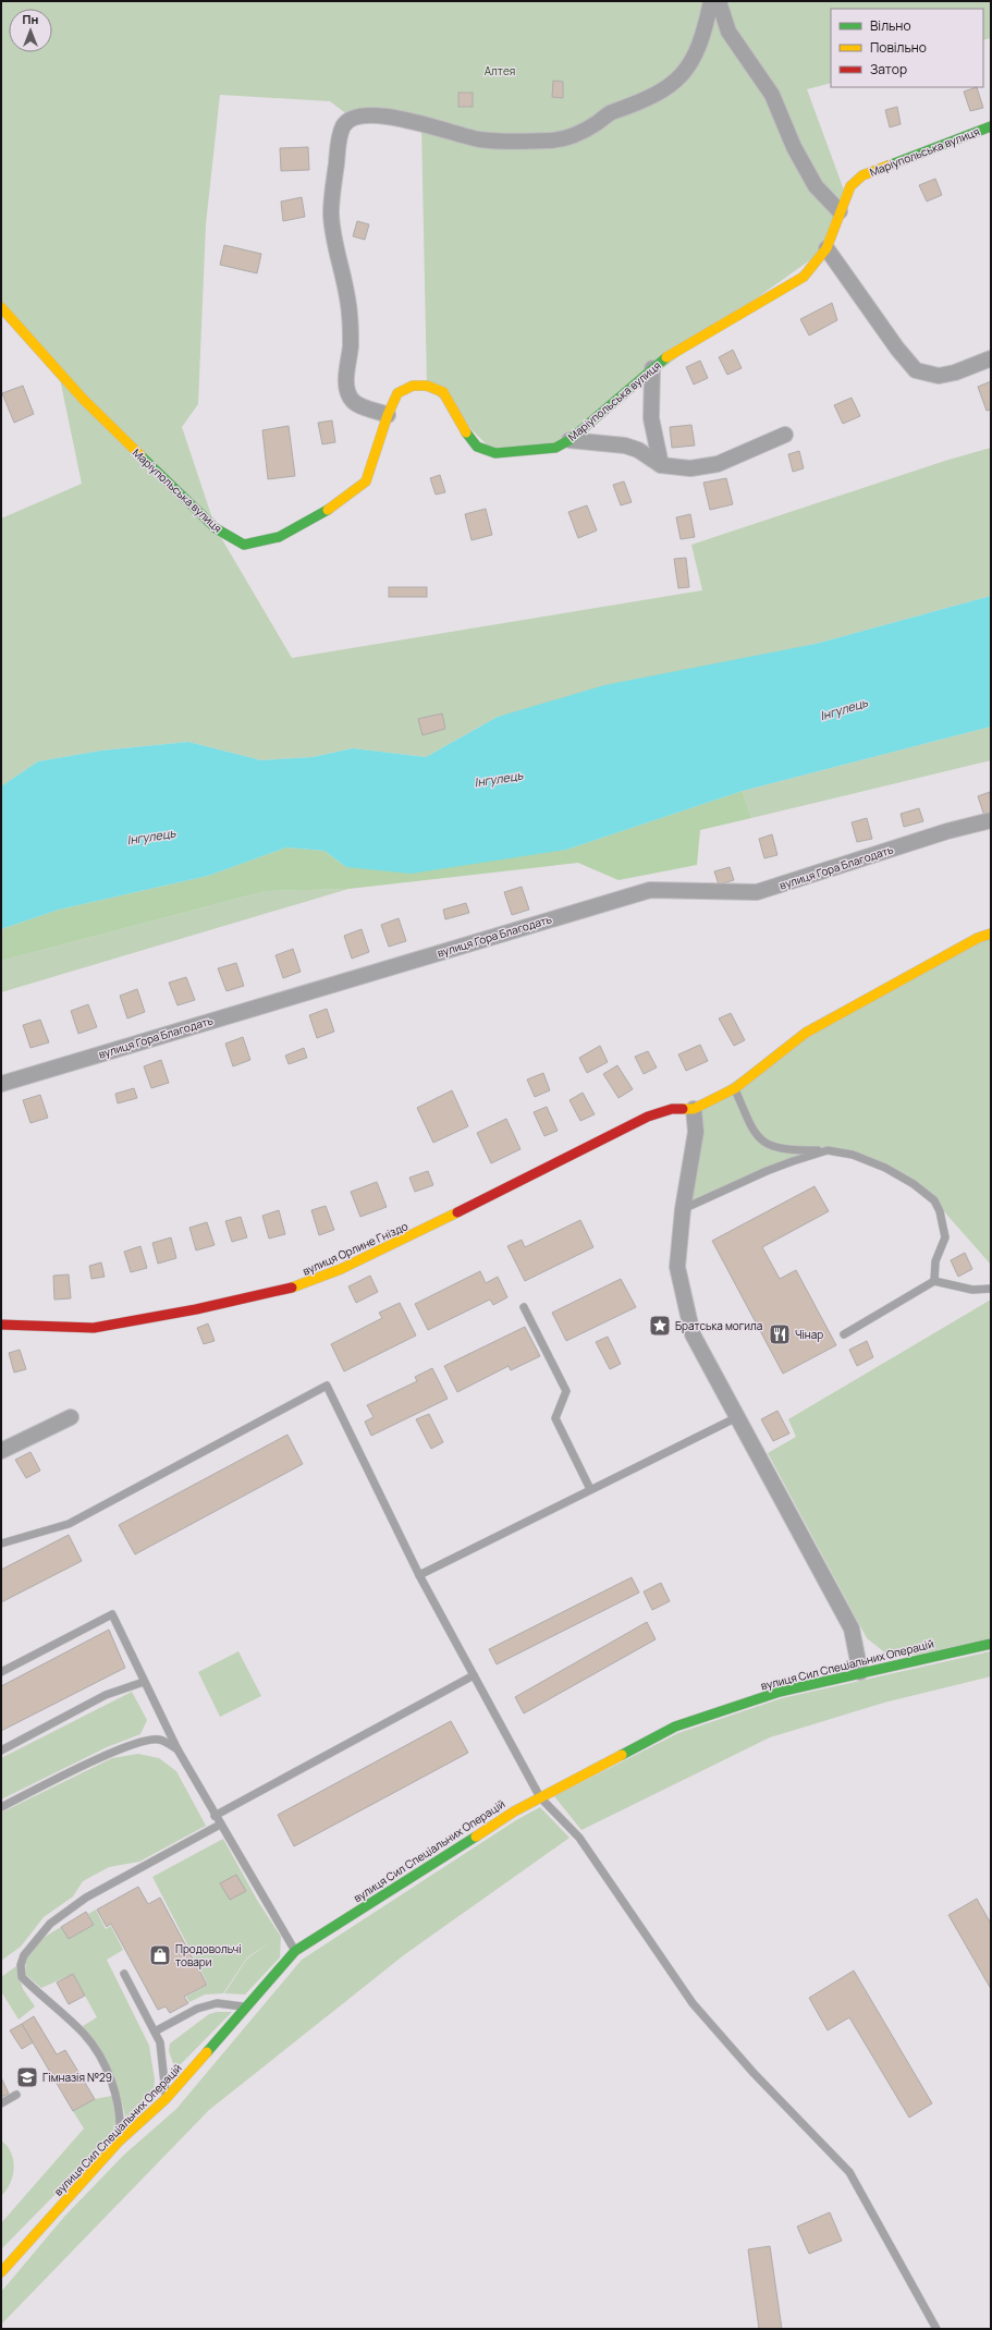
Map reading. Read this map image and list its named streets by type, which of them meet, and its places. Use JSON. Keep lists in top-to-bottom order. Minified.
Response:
{"streets":{"street":["Маріупольська вулиця","вулиця Гора Благодать","вулиця Орлине Гніздо","вулиця Сил Спеціальних Операцій"]},"water":["Інгулець"],"parks":["Алтея"],"places":{"place":["Братська могила"],"restaurant":["Чінар"],"shop":["Продовольчі товари"],"school or university":["Гімназія №29"]},"legend":["Вільно","Повільно","Затор"],"north":"top"}
